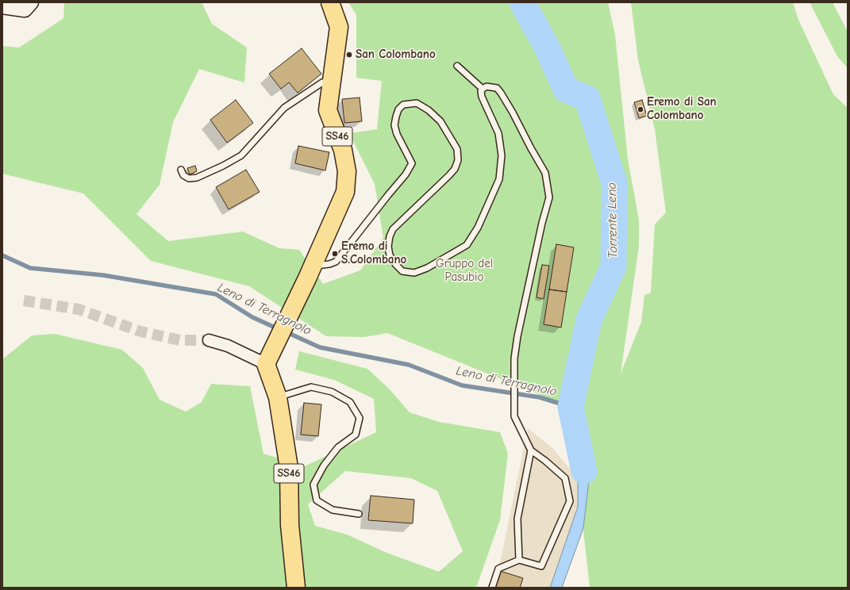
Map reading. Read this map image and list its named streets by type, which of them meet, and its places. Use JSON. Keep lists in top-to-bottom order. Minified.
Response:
{"streets":{"main road":["SS46"]},"water":["Torrente Leno","Leno di Terragnolo"],"parks":["Gruppo del Pasubio"],"places":["San Colombano","Eremo di San Colombano","Eremo di S.Colombano"]}
